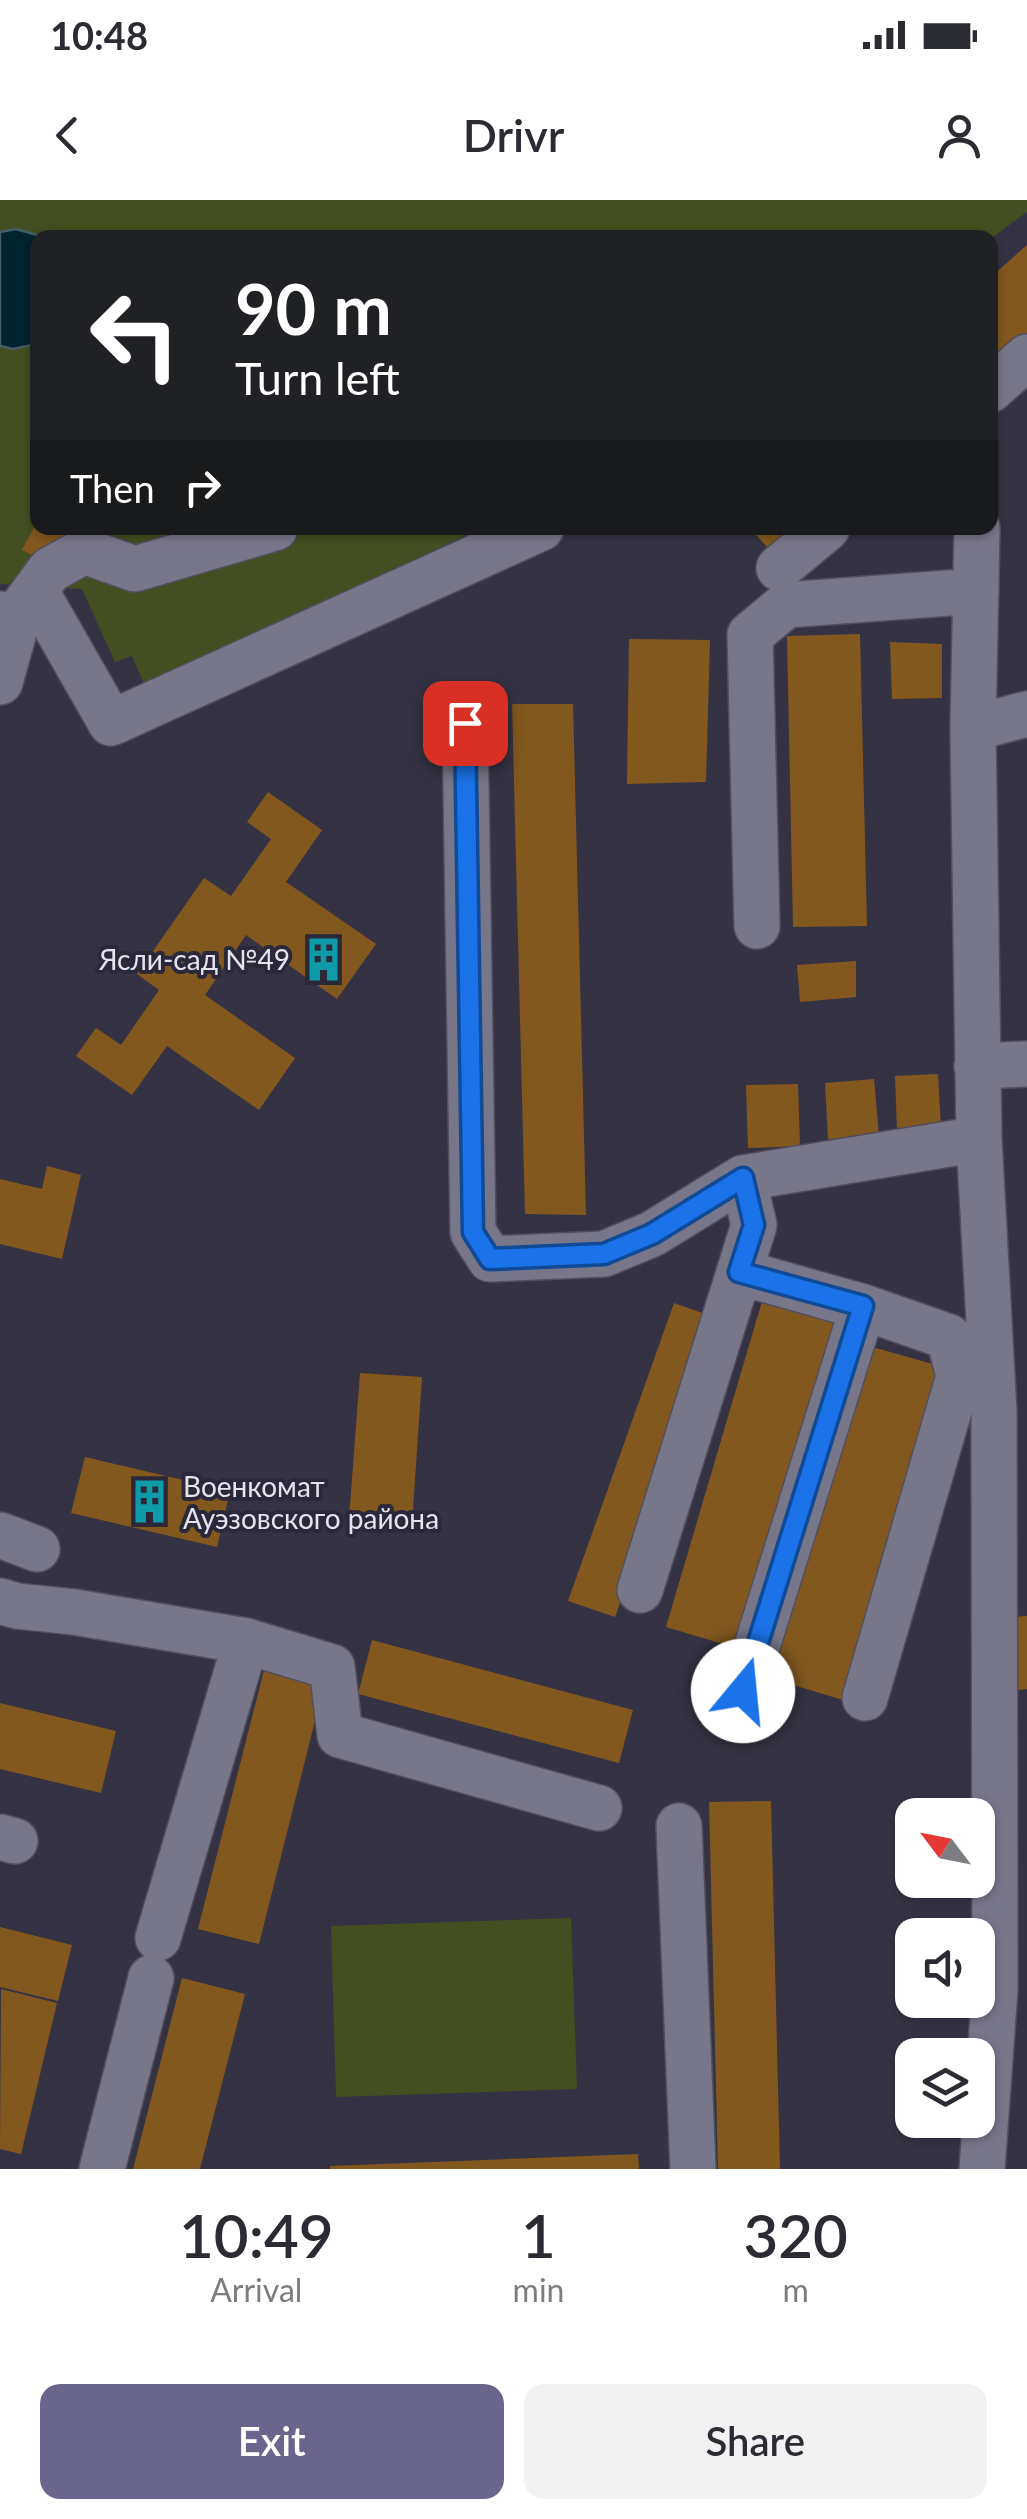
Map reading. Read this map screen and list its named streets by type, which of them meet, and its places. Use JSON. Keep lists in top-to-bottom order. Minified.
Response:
{"places":{"building":["Ясли-сад №49","Военкомат Ауэзовского района"]},"north":"top left","page":{"status":"10:48","header":"Drivr","turn":["90 m","Turn left"],"then":"Then","eta":["10:49","Arrival","1","min","320","m"],"buttons":["Exit","Share"]}}
